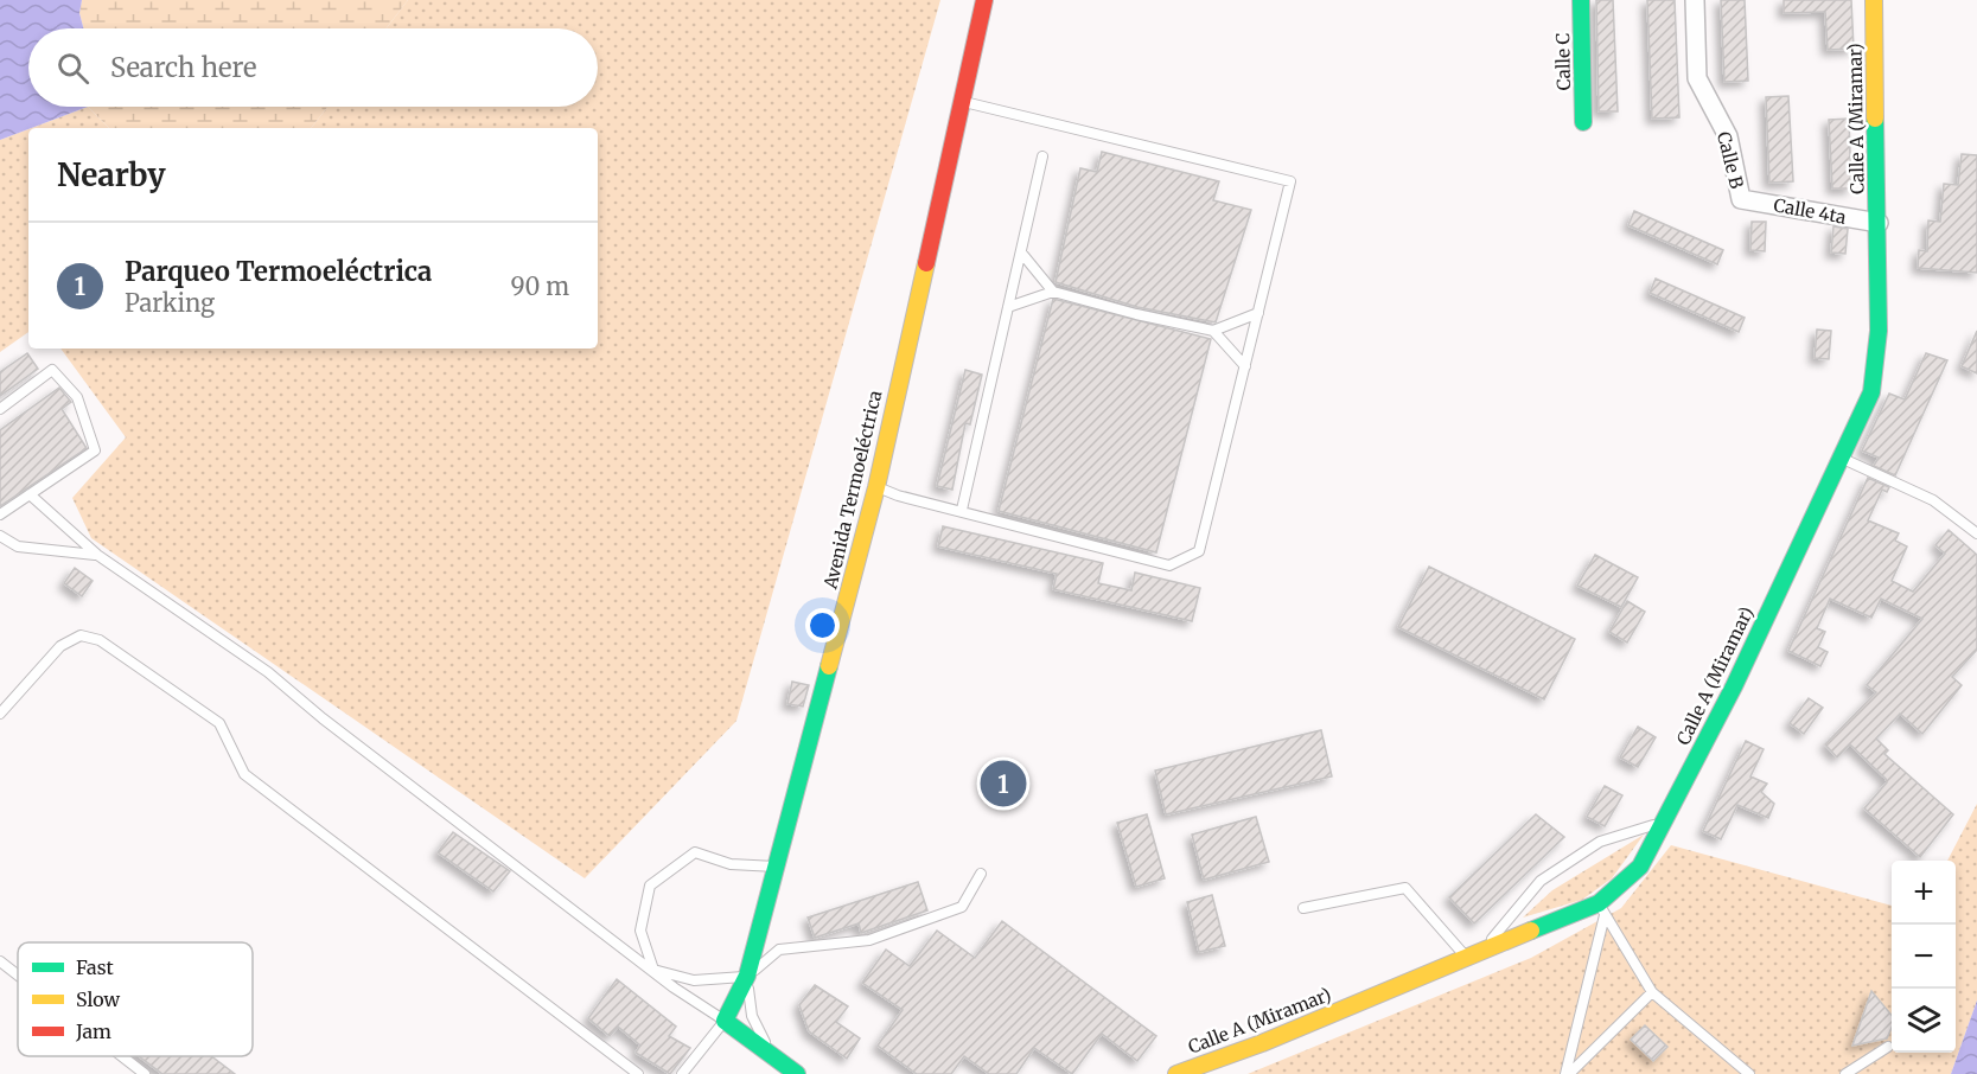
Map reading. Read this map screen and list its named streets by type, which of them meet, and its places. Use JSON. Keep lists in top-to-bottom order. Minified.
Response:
{"streets":{"street":["Calle C","Calle A (Miramar)","Calle B","Calle 4ta","Avenida Termoeléctrica"]},"crossings":[["Calle A (Miramar)","Calle 4ta"],["Calle B","Calle 4ta"]],"legend":["Fast","Slow","Jam"],"page":{"search":"Search here","heading":"Nearby","list":[{"mark":"1","name":"Parqueo Termoeléctrica","note":"Parking","value":"90 m"}],"pins":"1","map_buttons":["+","−"]}}
